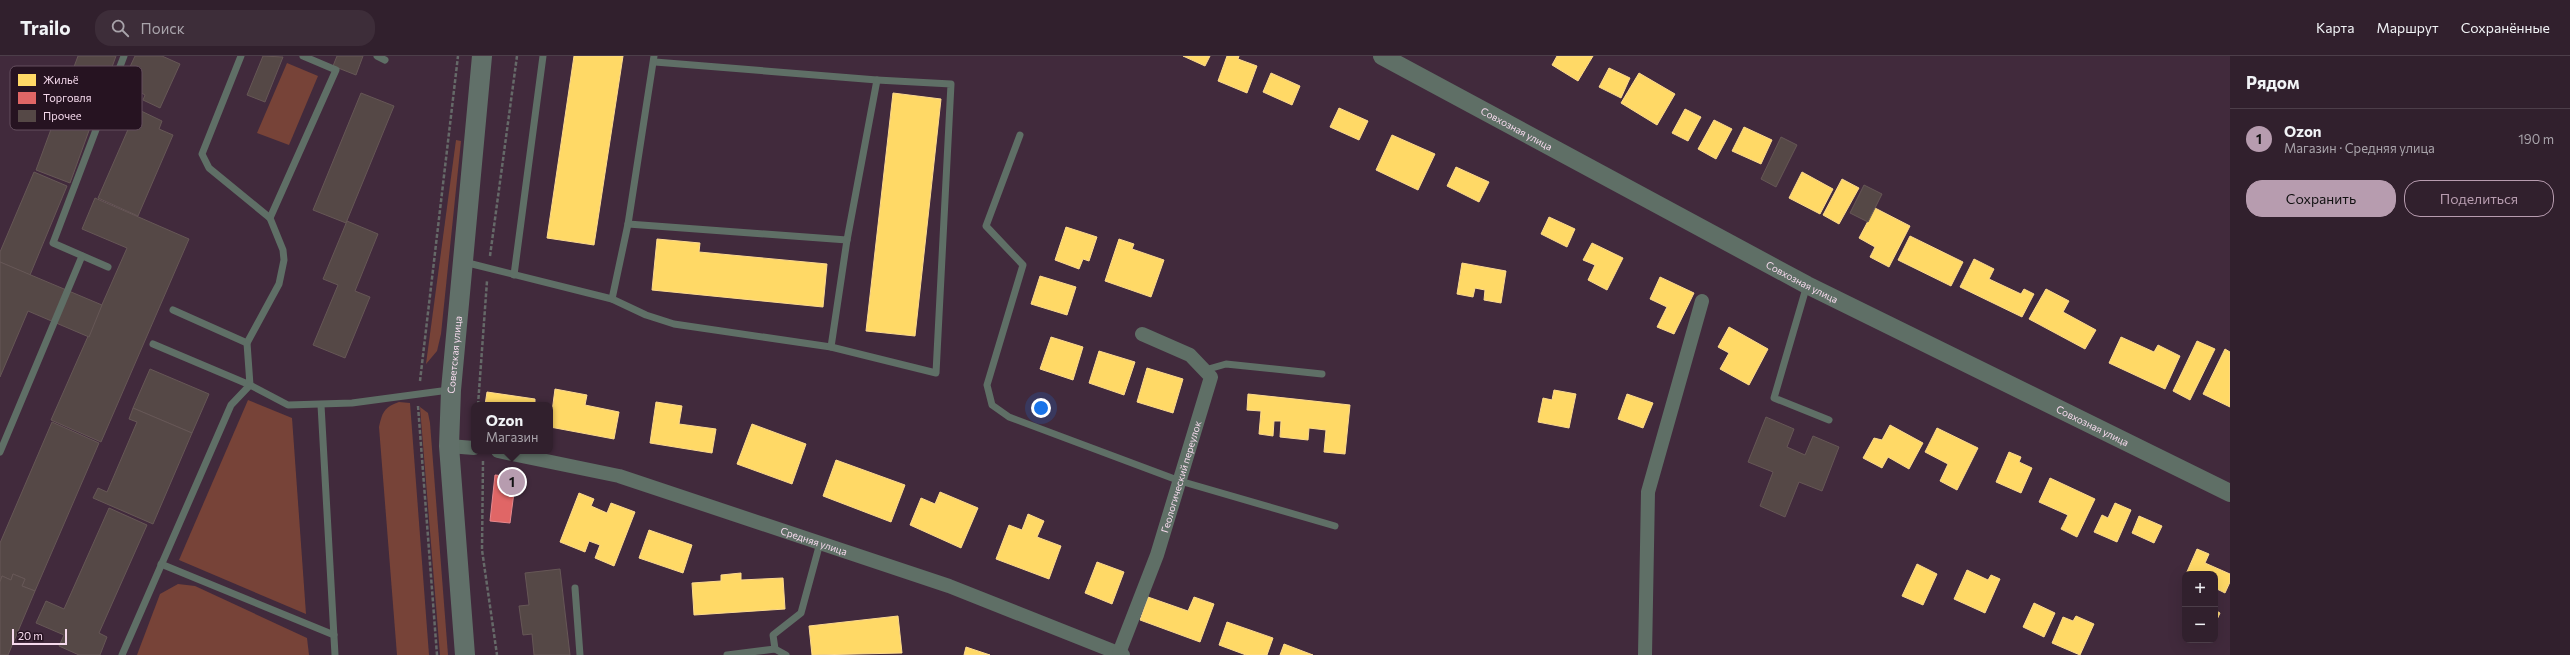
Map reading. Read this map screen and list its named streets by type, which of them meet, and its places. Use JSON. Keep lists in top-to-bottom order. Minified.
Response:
{"streets":{"main road":["Советская улица"],"street":["Совхозная улица","Геологический переулок","Средняя улица"]},"crossings":[["Геологический переулок","Средняя улица"]],"legend":["Жильё","Торговля","Прочее"],"scale_bar":"20 m","page":{"header":"Trailo","search":"Поиск","nav":["Карта","Маршрут","Сохранённые"],"heading":"Рядом","list":[{"mark":"1","name":"Ozon","note":"Магазин · Средняя улица","value":"190 m"}],"buttons":["Сохранить","Поделиться"],"popup":["Ozon","Магазин"],"pins":"1","map_buttons":["+","−"],"scale":"20 m"}}
